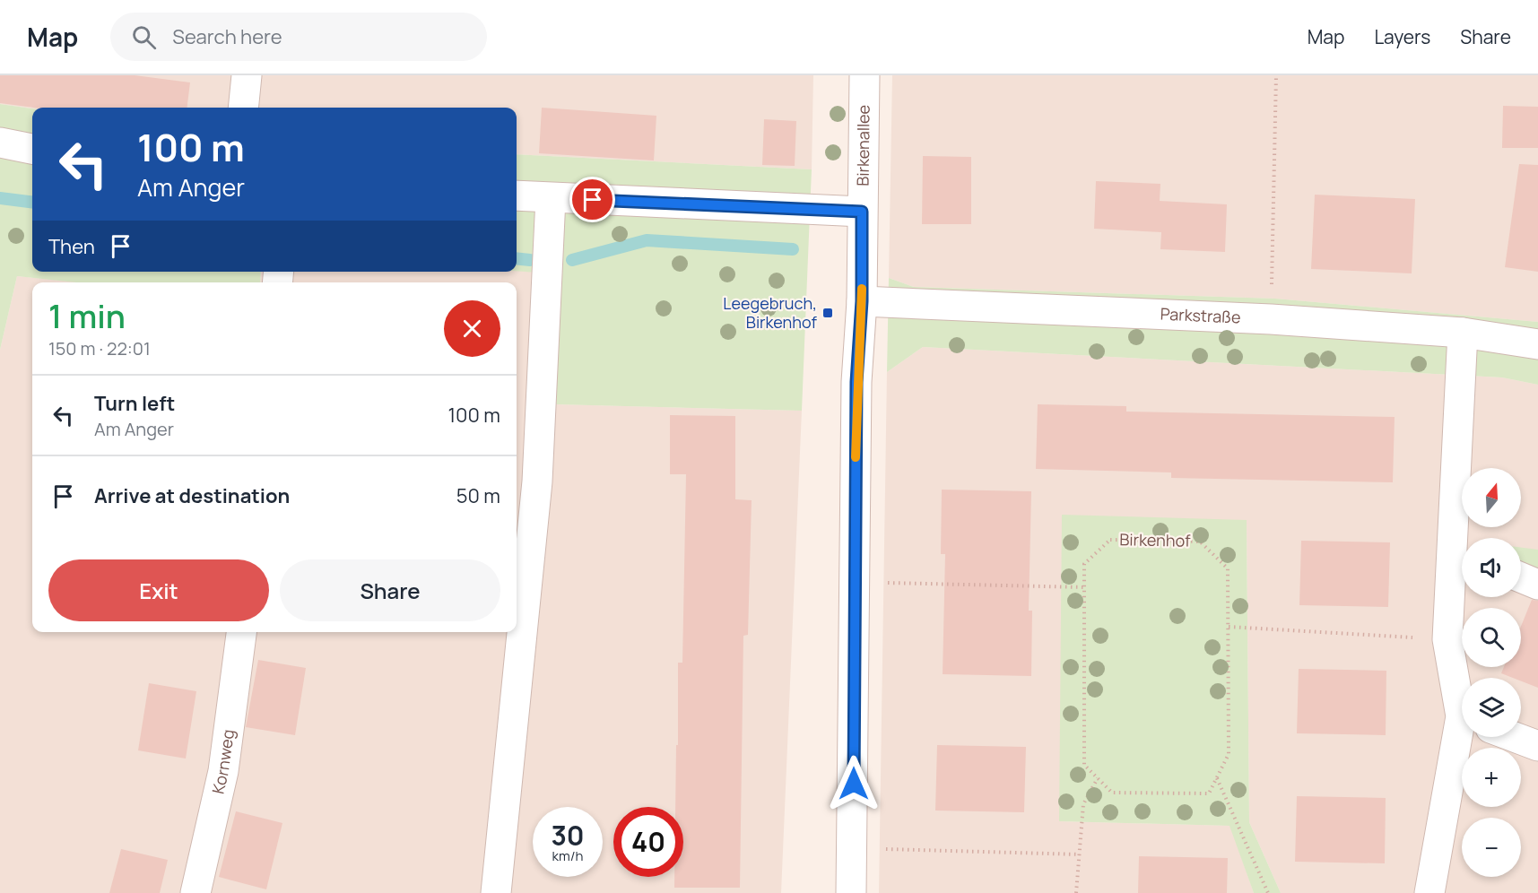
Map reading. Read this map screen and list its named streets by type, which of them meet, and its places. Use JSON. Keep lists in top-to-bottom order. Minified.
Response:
{"streets":{"street":["Birkenallee","Parkstraße","Kornweg"],"path":["Birkenhof"]},"crossings":[["Birkenallee","Parkstraße"]],"places":{"transit":["Leegebruch, Birkenhof"]},"north":"top","page":{"header":"Map","search":"Search here","nav":["Map","Layers","Share"],"turn":["100 m","Am Anger"],"then":"Then","heading":["1 min","150 m · 22:01"],"list":[{"name":"Turn left","note":"Am Anger","value":"100 m"},{"name":"Arrive at destination","value":"50 m"}],"map_buttons":["+","−"],"buttons":["Exit","Share"],"speed":"30 km/h","limit":"40"}}
